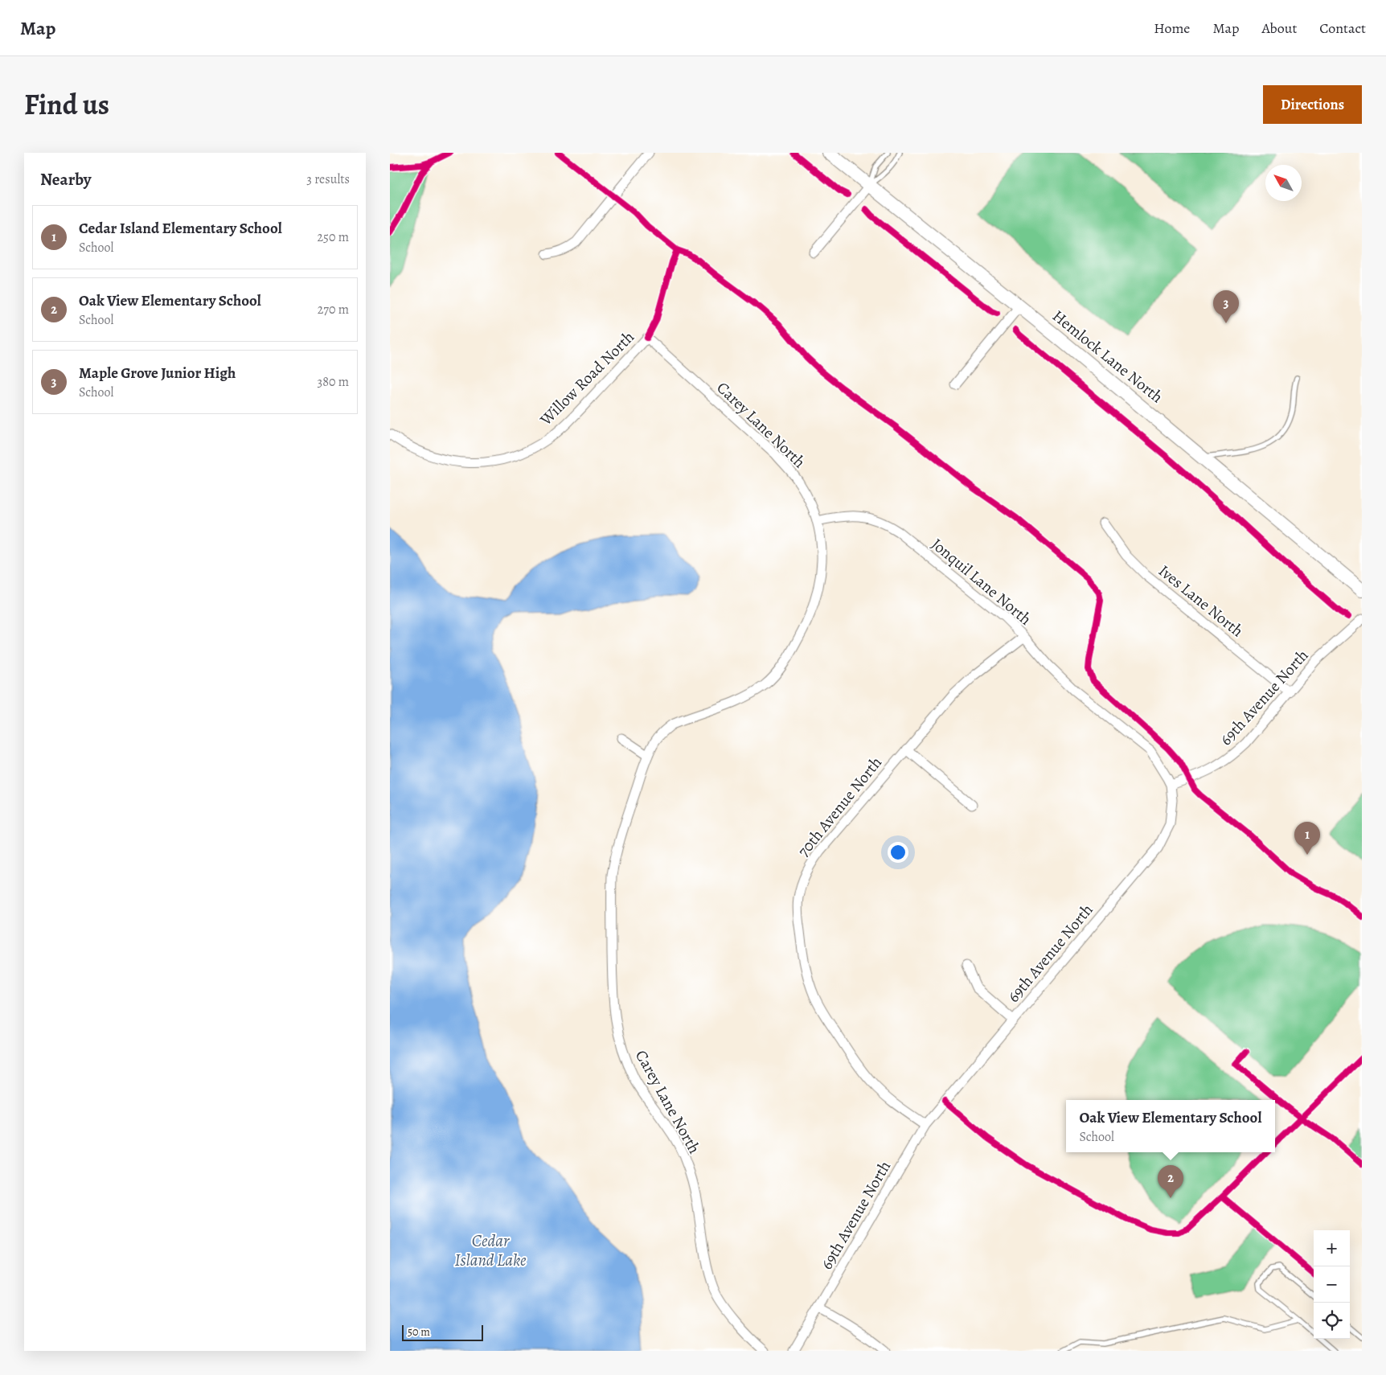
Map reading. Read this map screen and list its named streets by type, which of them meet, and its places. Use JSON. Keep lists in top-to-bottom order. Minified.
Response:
{"streets":{"main road":["Hemlock Lane North"],"street":["Willow Road North","Carey Lane North","Jonquil Lane North","Ives Lane North","69th Avenue North","70th Avenue North"]},"crossings":[["Willow Road North","Carey Lane North"],["Carey Lane North","Jonquil Lane North"],["Jonquil Lane North","69th Avenue North"],["Jonquil Lane North","70th Avenue North"],["Ives Lane North","69th Avenue North"],["69th Avenue North","70th Avenue North"]],"water":["Cedar Island Lake"],"scale_bar":"50 m","north":"top left","page":{"header":"Map","nav":["Home","Map","About","Contact"],"title":"Find us","buttons":"Directions","heading":["Nearby","3 results"],"list":[{"mark":"1","name":"Cedar Island Elementary School","note":"School","value":"250 m"},{"mark":"2","name":"Oak View Elementary School","note":"School","value":"270 m"},{"mark":"3","name":"Maple Grove Junior High","note":"School","value":"380 m"}],"pins":["3","1","2"],"popup":["Oak View Elementary School","School"],"map_buttons":["+","−"],"scale":"50 m"}}
